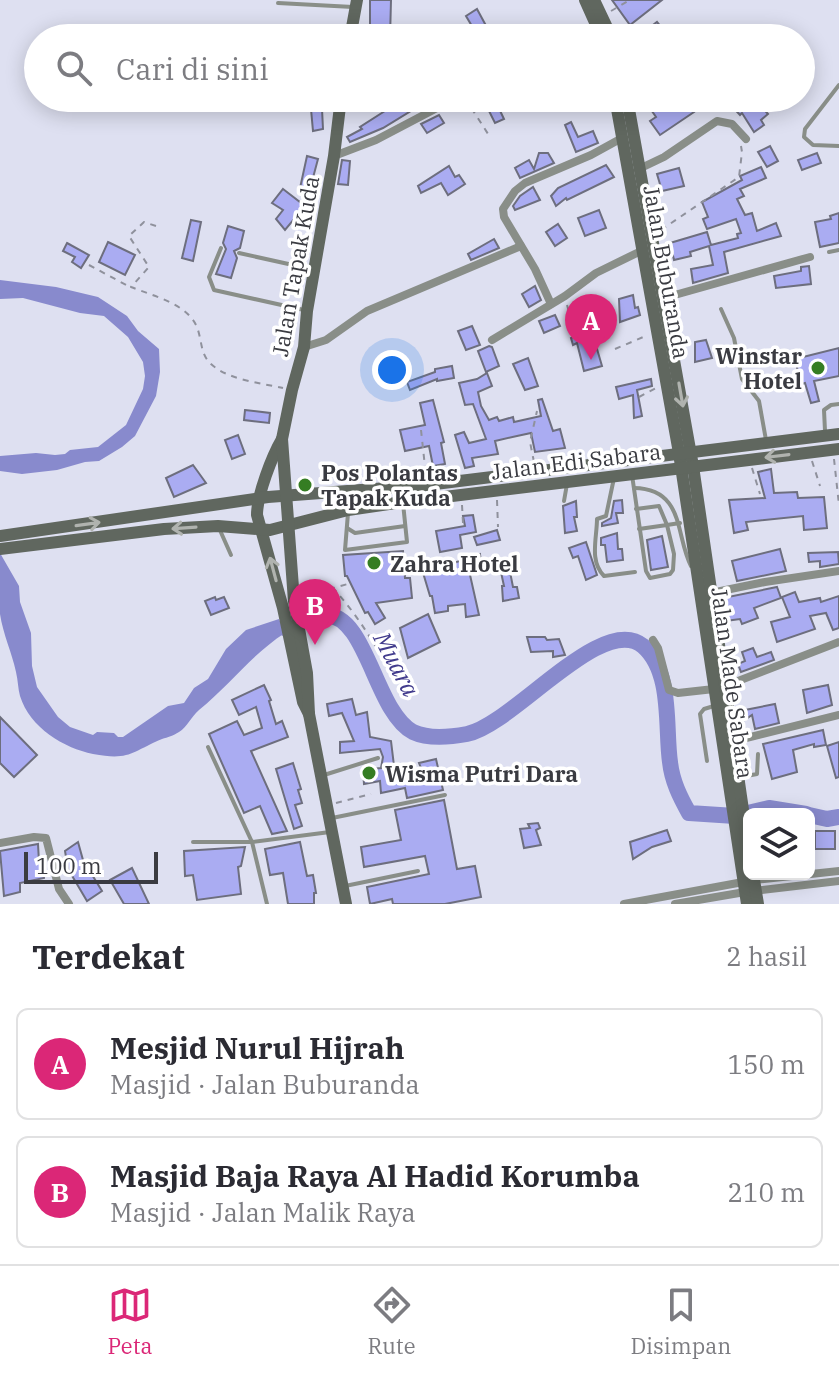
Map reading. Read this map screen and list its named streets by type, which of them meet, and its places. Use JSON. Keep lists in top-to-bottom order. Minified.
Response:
{"streets":{"street":["Jalan Tapak Kuda","Jalan Buburanda","Jalan Edi Sabara","Jalan Made Sabara"]},"crossings":[["Jalan Tapak Kuda","Jalan Edi Sabara"],["Jalan Buburanda","Jalan Edi Sabara"],["Jalan Edi Sabara","Jalan Made Sabara"]],"water":["Muara"],"places":["Winstar Hotel","Pos Polantas Tapak Kuda","Zahra Hotel","Wisma Putri Dara"],"scale_bar":"100 m","page":{"search":"Cari di sini","pins":["A","B"],"scale":"100 m","heading":["Terdekat","2 hasil"],"list":[{"mark":"A","name":"Mesjid Nurul Hijrah","note":"Masjid · Jalan Buburanda","value":"150 m"},{"mark":"B","name":"Masjid Baja Raya Al Hadid Korumba","note":"Masjid · Jalan Malik Raya","value":"210 m"}],"nav":["Peta","Rute","Disimpan"]}}
